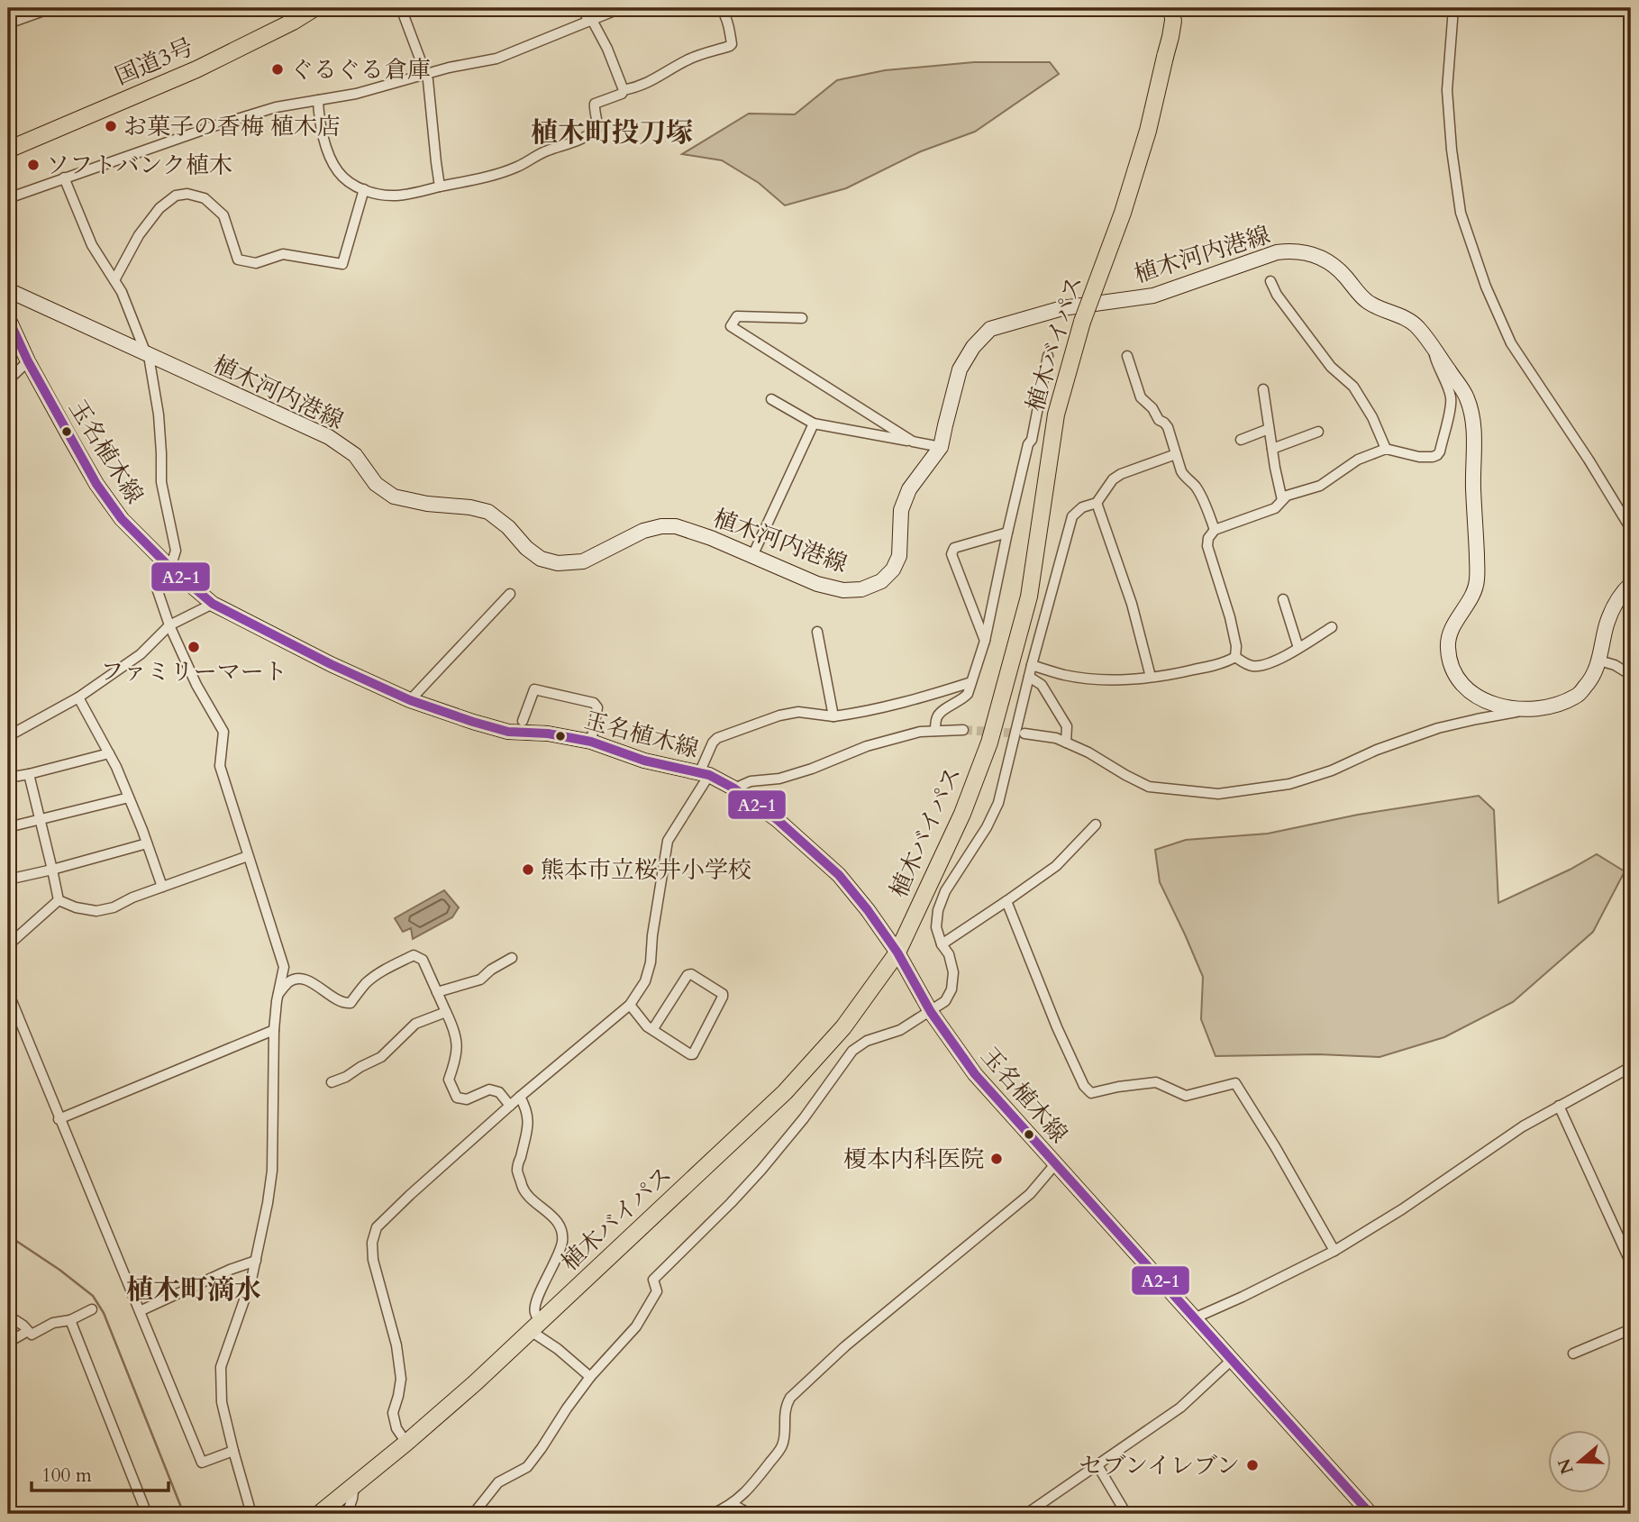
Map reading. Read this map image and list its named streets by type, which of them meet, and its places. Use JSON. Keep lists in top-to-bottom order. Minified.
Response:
{"streets":{"highway":["国道3号","植木バイパス"],"main road":["植木河内港線","玉名植木線"]},"crossings":[["植木バイパス","玉名植木線"]],"districts":["植木町投刀塚","植木町滴水"],"places":["ぐるぐる倉庫","お菓子の香梅 植木店","ソフトバンク植木","ファミリーマート","熊本市立桜井小学校","榎本内科医院","セブンイレブン"],"lines":["transit line A2-1"],"scale_bar":"100 m","north":"left"}
